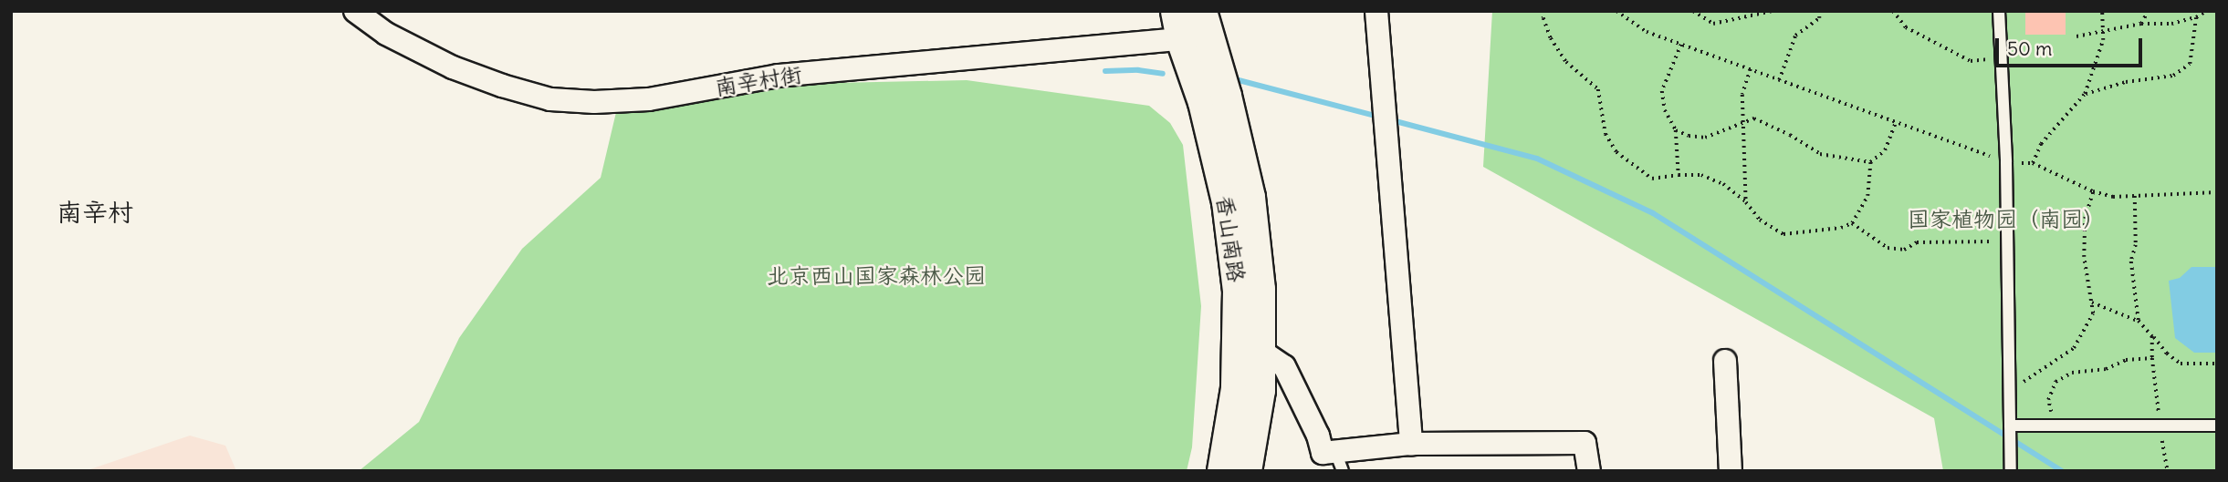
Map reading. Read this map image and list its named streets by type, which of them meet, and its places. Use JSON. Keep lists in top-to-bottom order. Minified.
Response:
{"streets":{"street":["南辛村街","香山南路"]},"crossings":[["南辛村街","香山南路"]],"districts":["南辛村"],"parks":["国家植物园（南园）","北京西山国家森林公园"],"scale_bar":"50 m"}
